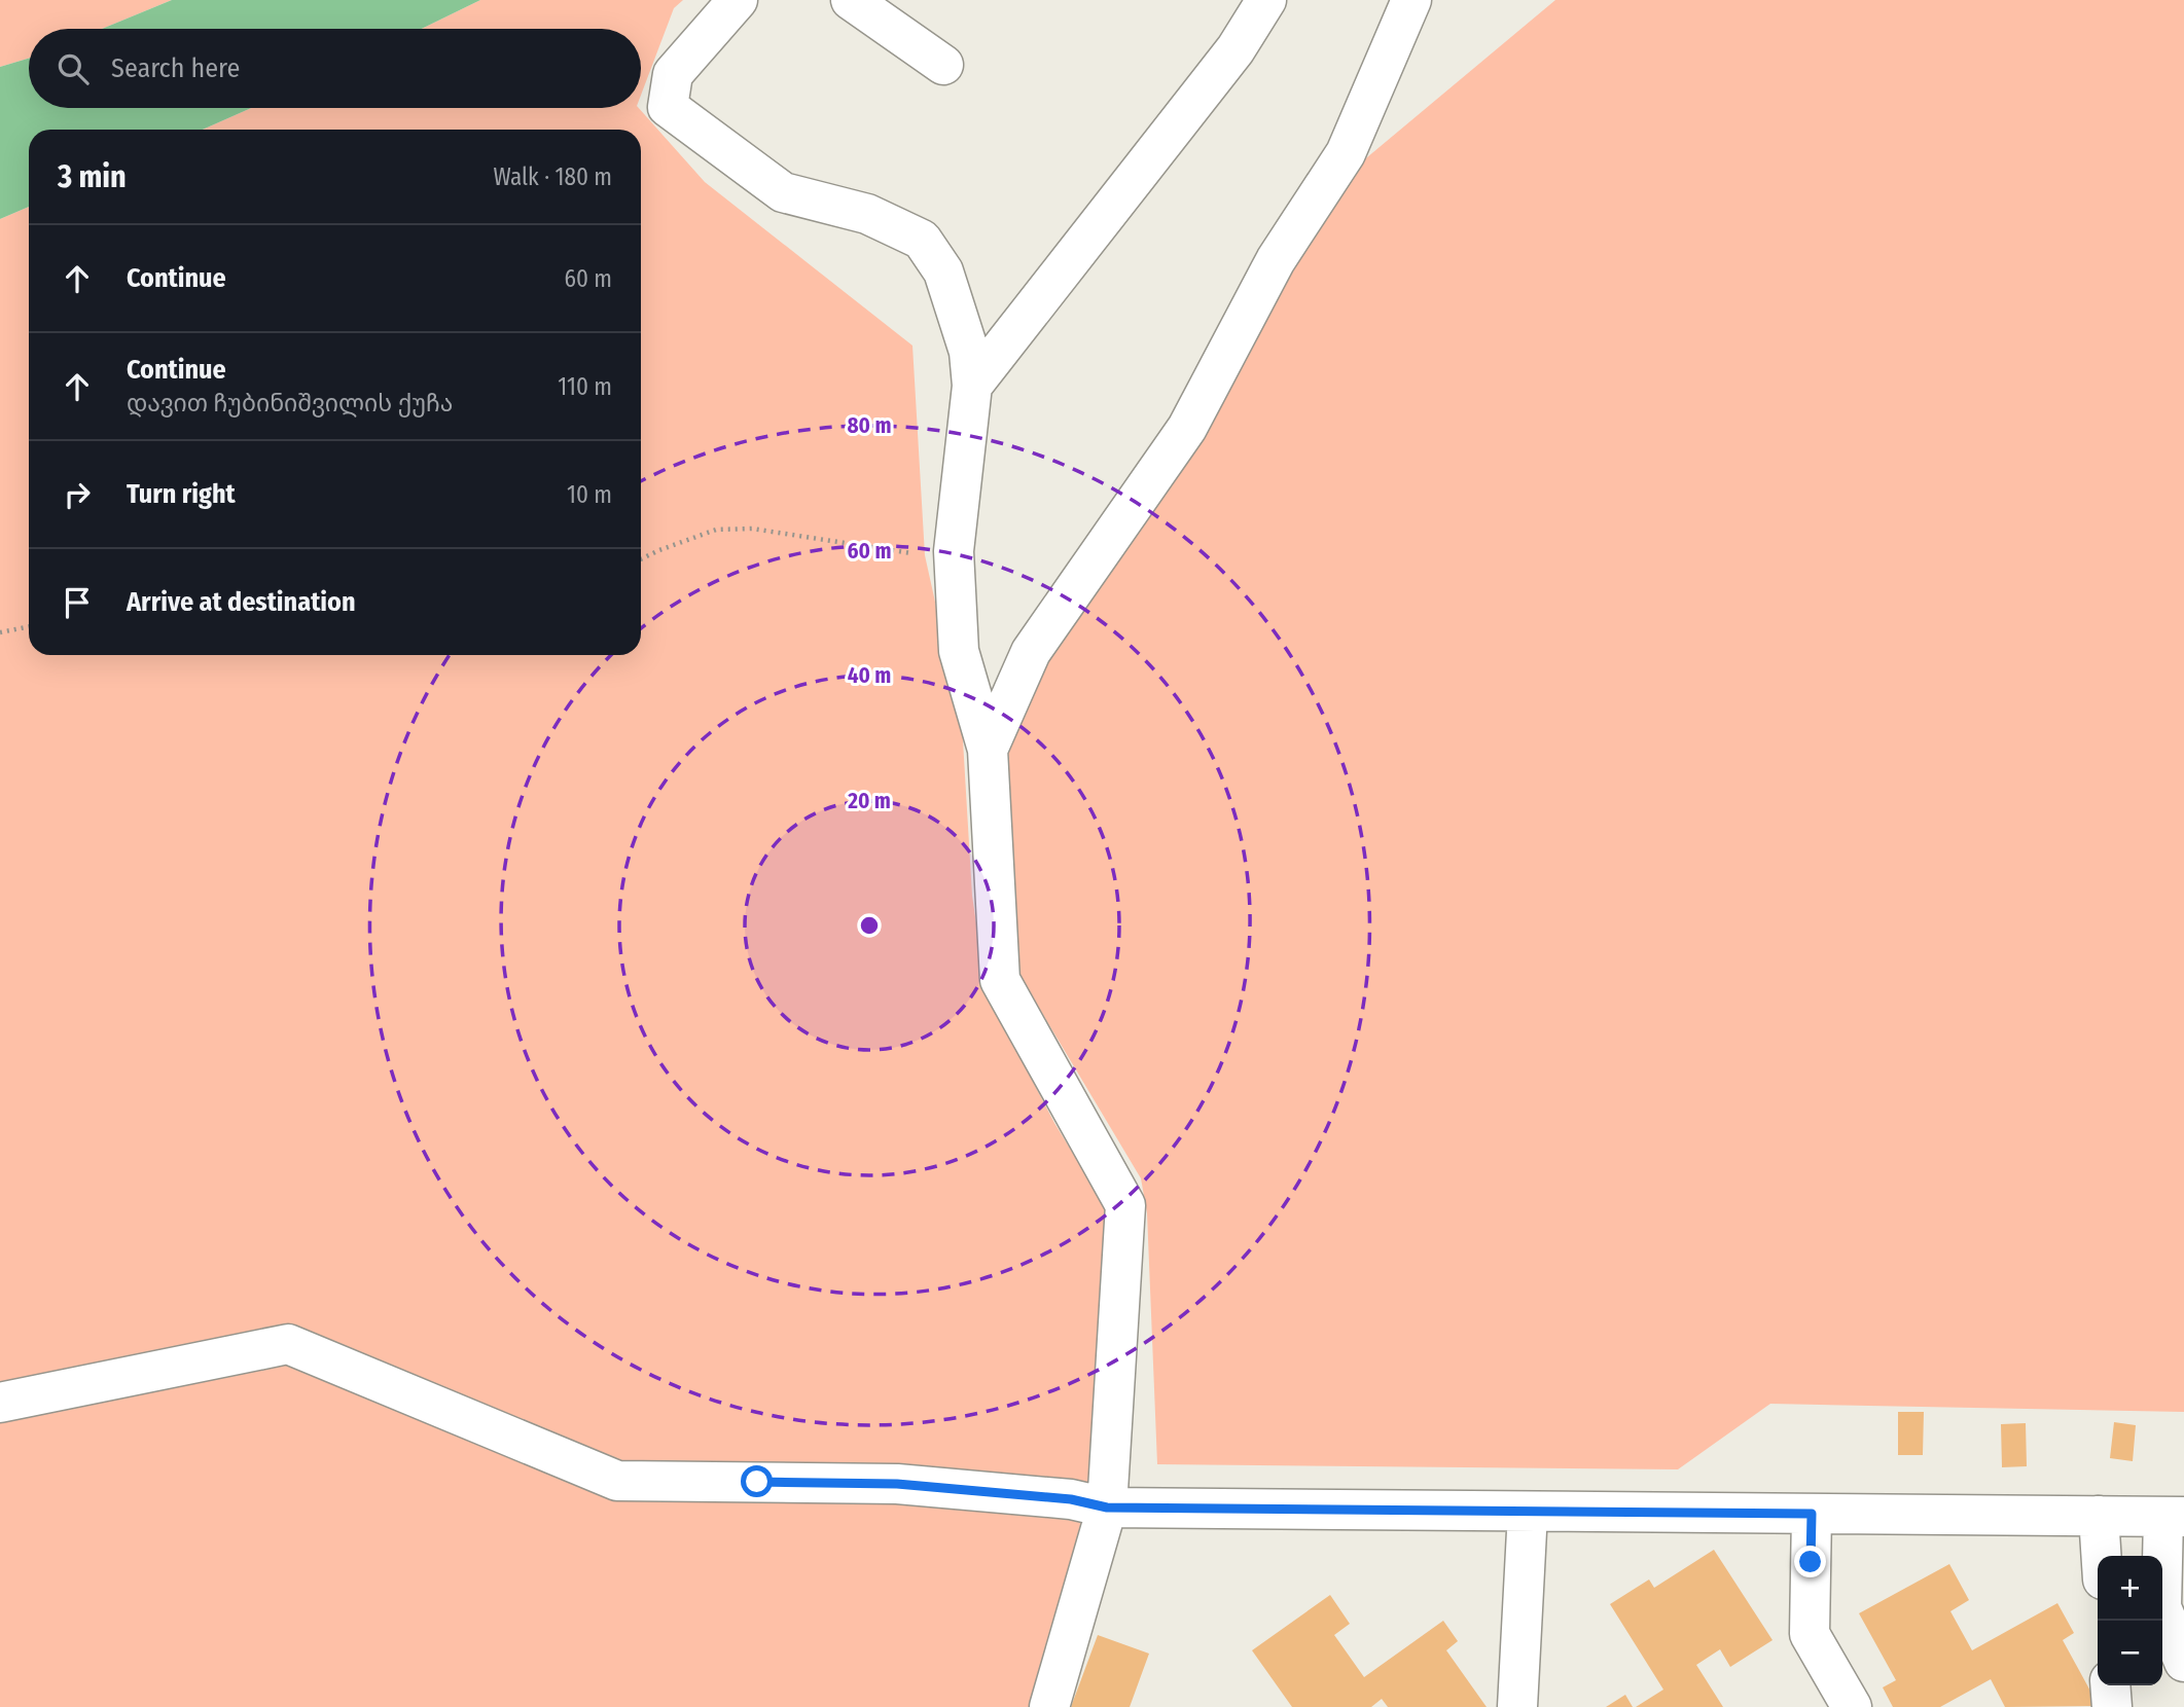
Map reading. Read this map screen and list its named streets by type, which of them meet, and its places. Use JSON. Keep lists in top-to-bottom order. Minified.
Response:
{"page":{"search":"Search here","heading":["3 min","Walk · 180 m"],"list":[["Continue","60 m"],["Continue","დავით ჩუბინიშვილის ქუჩა","110 m"],["Turn right","10 m"],"Arrive at destination"],"map_buttons":["+","−"]},"rings":["80 m","60 m","40 m","20 m"]}
